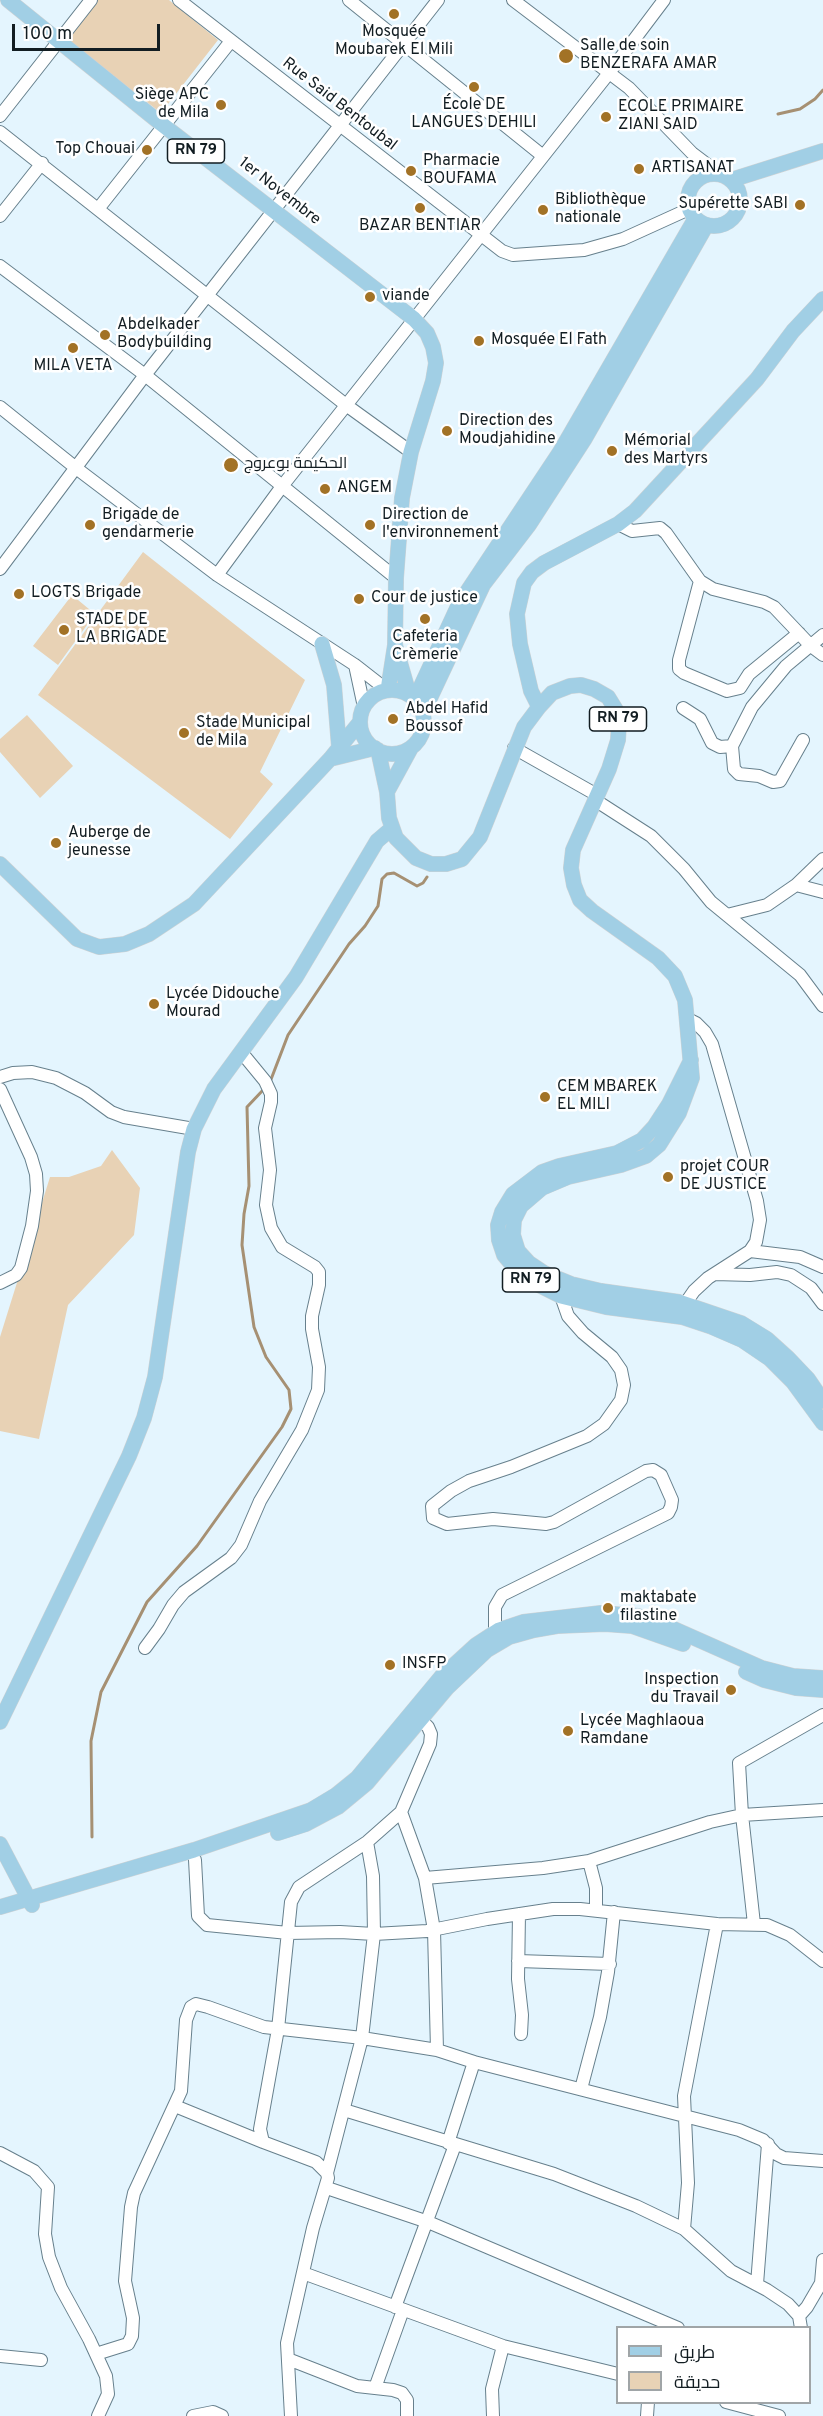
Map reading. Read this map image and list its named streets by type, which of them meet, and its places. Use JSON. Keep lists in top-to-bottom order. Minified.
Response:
{"streets":{"main road":["RN 79","1er Novembre"],"street":["Rue Said Bentoubal"]},"crossings":[["RN 79","1er Novembre"]],"places":["Mosquée Moubarek El Mili","Salle de soin BENZERAFA AMAR","École DE LANGUES DEHILI","Siège APC de Mila","ECOLE PRIMAIRE ZIANI SAID","Top Chouai","ARTISANAT","Pharmacie BOUFAMA","Supérette SABI","BAZAR BENTIAR","Bibliothèque nationale","viande","Abdelkader Bodybuilding","Mosquée El Fath","MILA VETA","Direction des Moudjahidine","Mémorial des Martyrs","الحكيمة بوعروج","ANGEM","Brigade de gendarmerie","Direction de l'environnement","LOGTS Brigade","Cour de justice","Cafeteria Crèmerie","STADE DE LA BRIGADE","Abdel Hafid Boussof","Stade Municipal de Mila","Auberge de jeunesse","Lycée Didouche Mourad","CEM MBAREK EL MILI","projet COUR DE JUSTICE","maktabate filastine","INSFP","Inspection du Travail","Lycée Maghlaoua Ramdane"],"legend":["طريق","حديقة"],"scale_bar":"100 m"}
